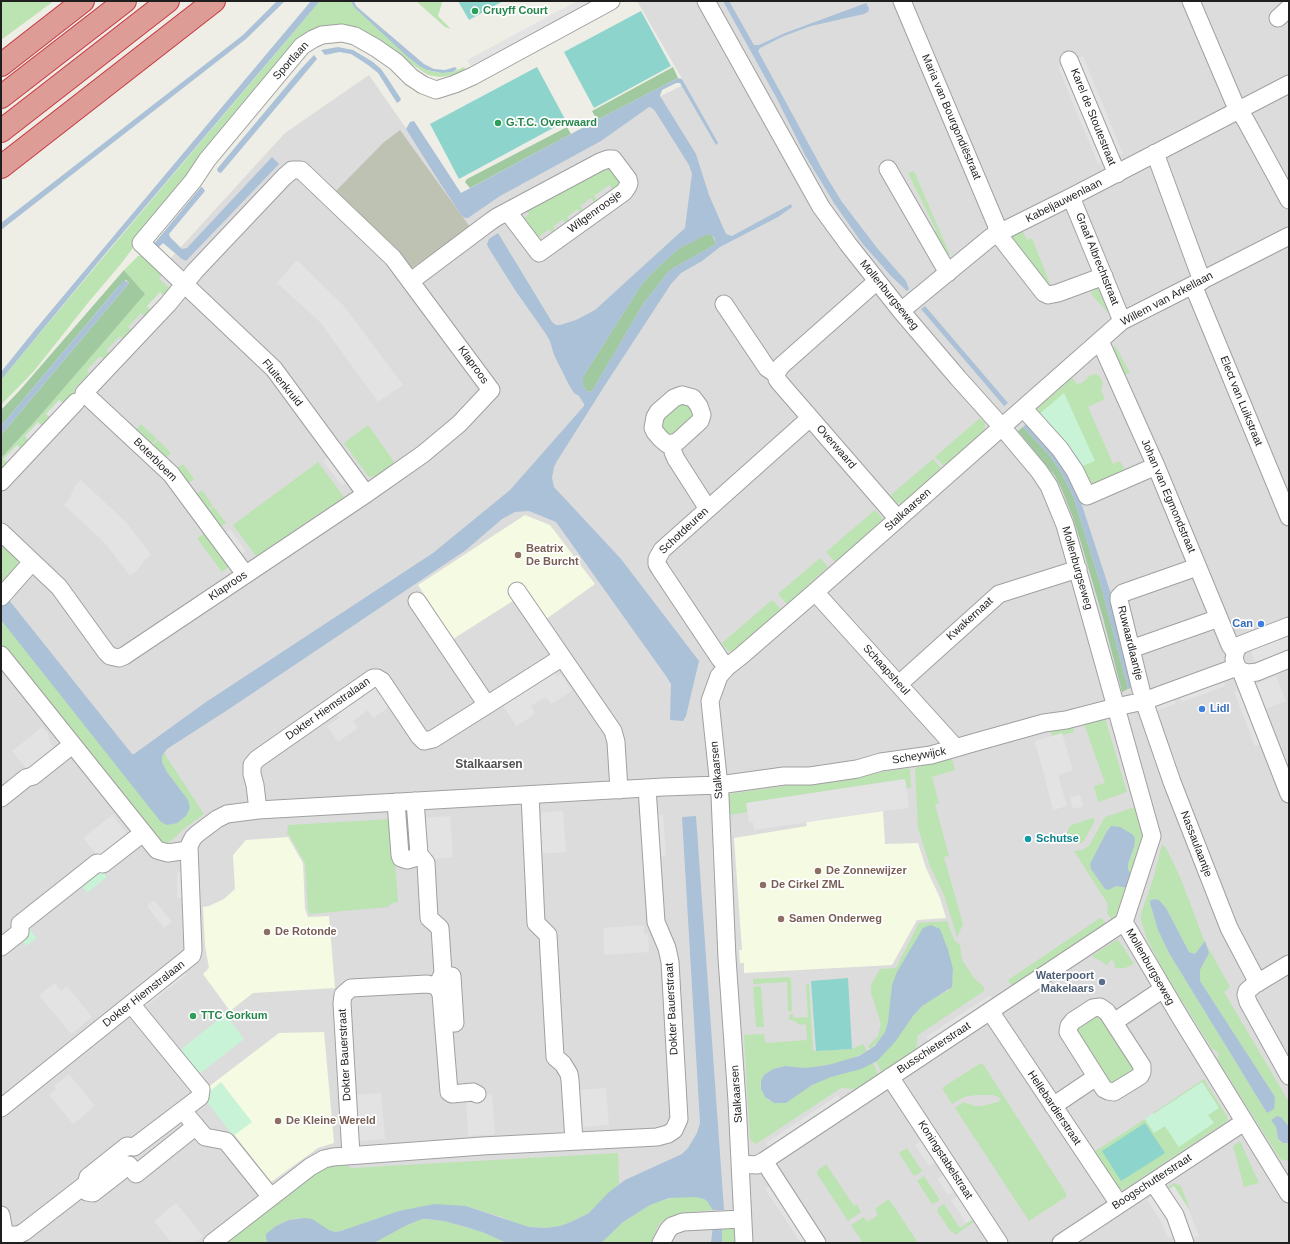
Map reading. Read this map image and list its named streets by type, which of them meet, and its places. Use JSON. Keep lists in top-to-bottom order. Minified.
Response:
{"streets":{"street":["Sportlaan","Maria van Bourgondiëstraat","Karel de Stoutestraat","Kabeljauwenlaan","Wilgenroosje","Graaf Albrechtstraat","Mollenburgseweg","Willem van Arkellaan","Klaproos","Fluitenkruid","Elect van Luikstraat","Overwaard","Boterbloem","Johan van Egmondstraat","Stalkaarsen","Schotdeuren","Kwakernaat","Ruwaardlaantje","Schaapsheul","Dokter Hiemstralaan","Scheywijck","Nassaulaantje","Dokter Bauerstraat","Busschieterstraat","Hellebardierstraat","Koningstabelstraat","Boogschutterstraat"]},"crossings":[["Sportlaan","Klaproos"],["Sportlaan","Fluitenkruid"],["Maria van Bourgondiëstraat","Kabeljauwenlaan"],["Karel de Stoutestraat","Kabeljauwenlaan"],["Kabeljauwenlaan","Graaf Albrechtstraat"],["Kabeljauwenlaan","Mollenburgseweg"],["Kabeljauwenlaan","Elect van Luikstraat"],["Wilgenroosje","Klaproos"],["Graaf Albrechtstraat","Willem van Arkellaan"],["Mollenburgseweg","Willem van Arkellaan"],["Mollenburgseweg","Stalkaarsen"],["Mollenburgseweg","Kwakernaat"],["Mollenburgseweg","Scheywijck"],["Mollenburgseweg","Busschieterstraat"],["Mollenburgseweg","Boogschutterstraat"],["Willem van Arkellaan","Elect van Luikstraat"],["Willem van Arkellaan","Johan van Egmondstraat"],["Willem van Arkellaan","Stalkaarsen"],["Klaproos","Fluitenkruid"],["Klaproos","Boterbloem"],["Overwaard","Stalkaarsen"],["Overwaard","Schotdeuren"],["Johan van Egmondstraat","Ruwaardlaantje"],["Johan van Egmondstraat","Scheywijck"],["Stalkaarsen","Schotdeuren"],["Stalkaarsen","Schaapsheul"],["Stalkaarsen","Scheywijck"],["Stalkaarsen","Busschieterstraat"],["Kwakernaat","Schaapsheul"],["Ruwaardlaantje","Scheywijck"],["Ruwaardlaantje","Nassaulaantje"],["Schaapsheul","Scheywijck"],["Scheywijck","Nassaulaantje"],["Busschieterstraat","Hellebardierstraat"],["Busschieterstraat","Koningstabelstraat"],["Hellebardierstraat","Boogschutterstraat"]],"districts":["Stalkaarsen"],"places":["Cruyff Court","G.T.C. Overwaard","Beatrix De Burcht","Can","Lidl","Schutse","De Zonnewijzer","De Cirkel ZML","Samen Onderweg","De Rotonde","Waterpoort Makelaars","TTC Gorkum","De Kleine Wereld"]}
